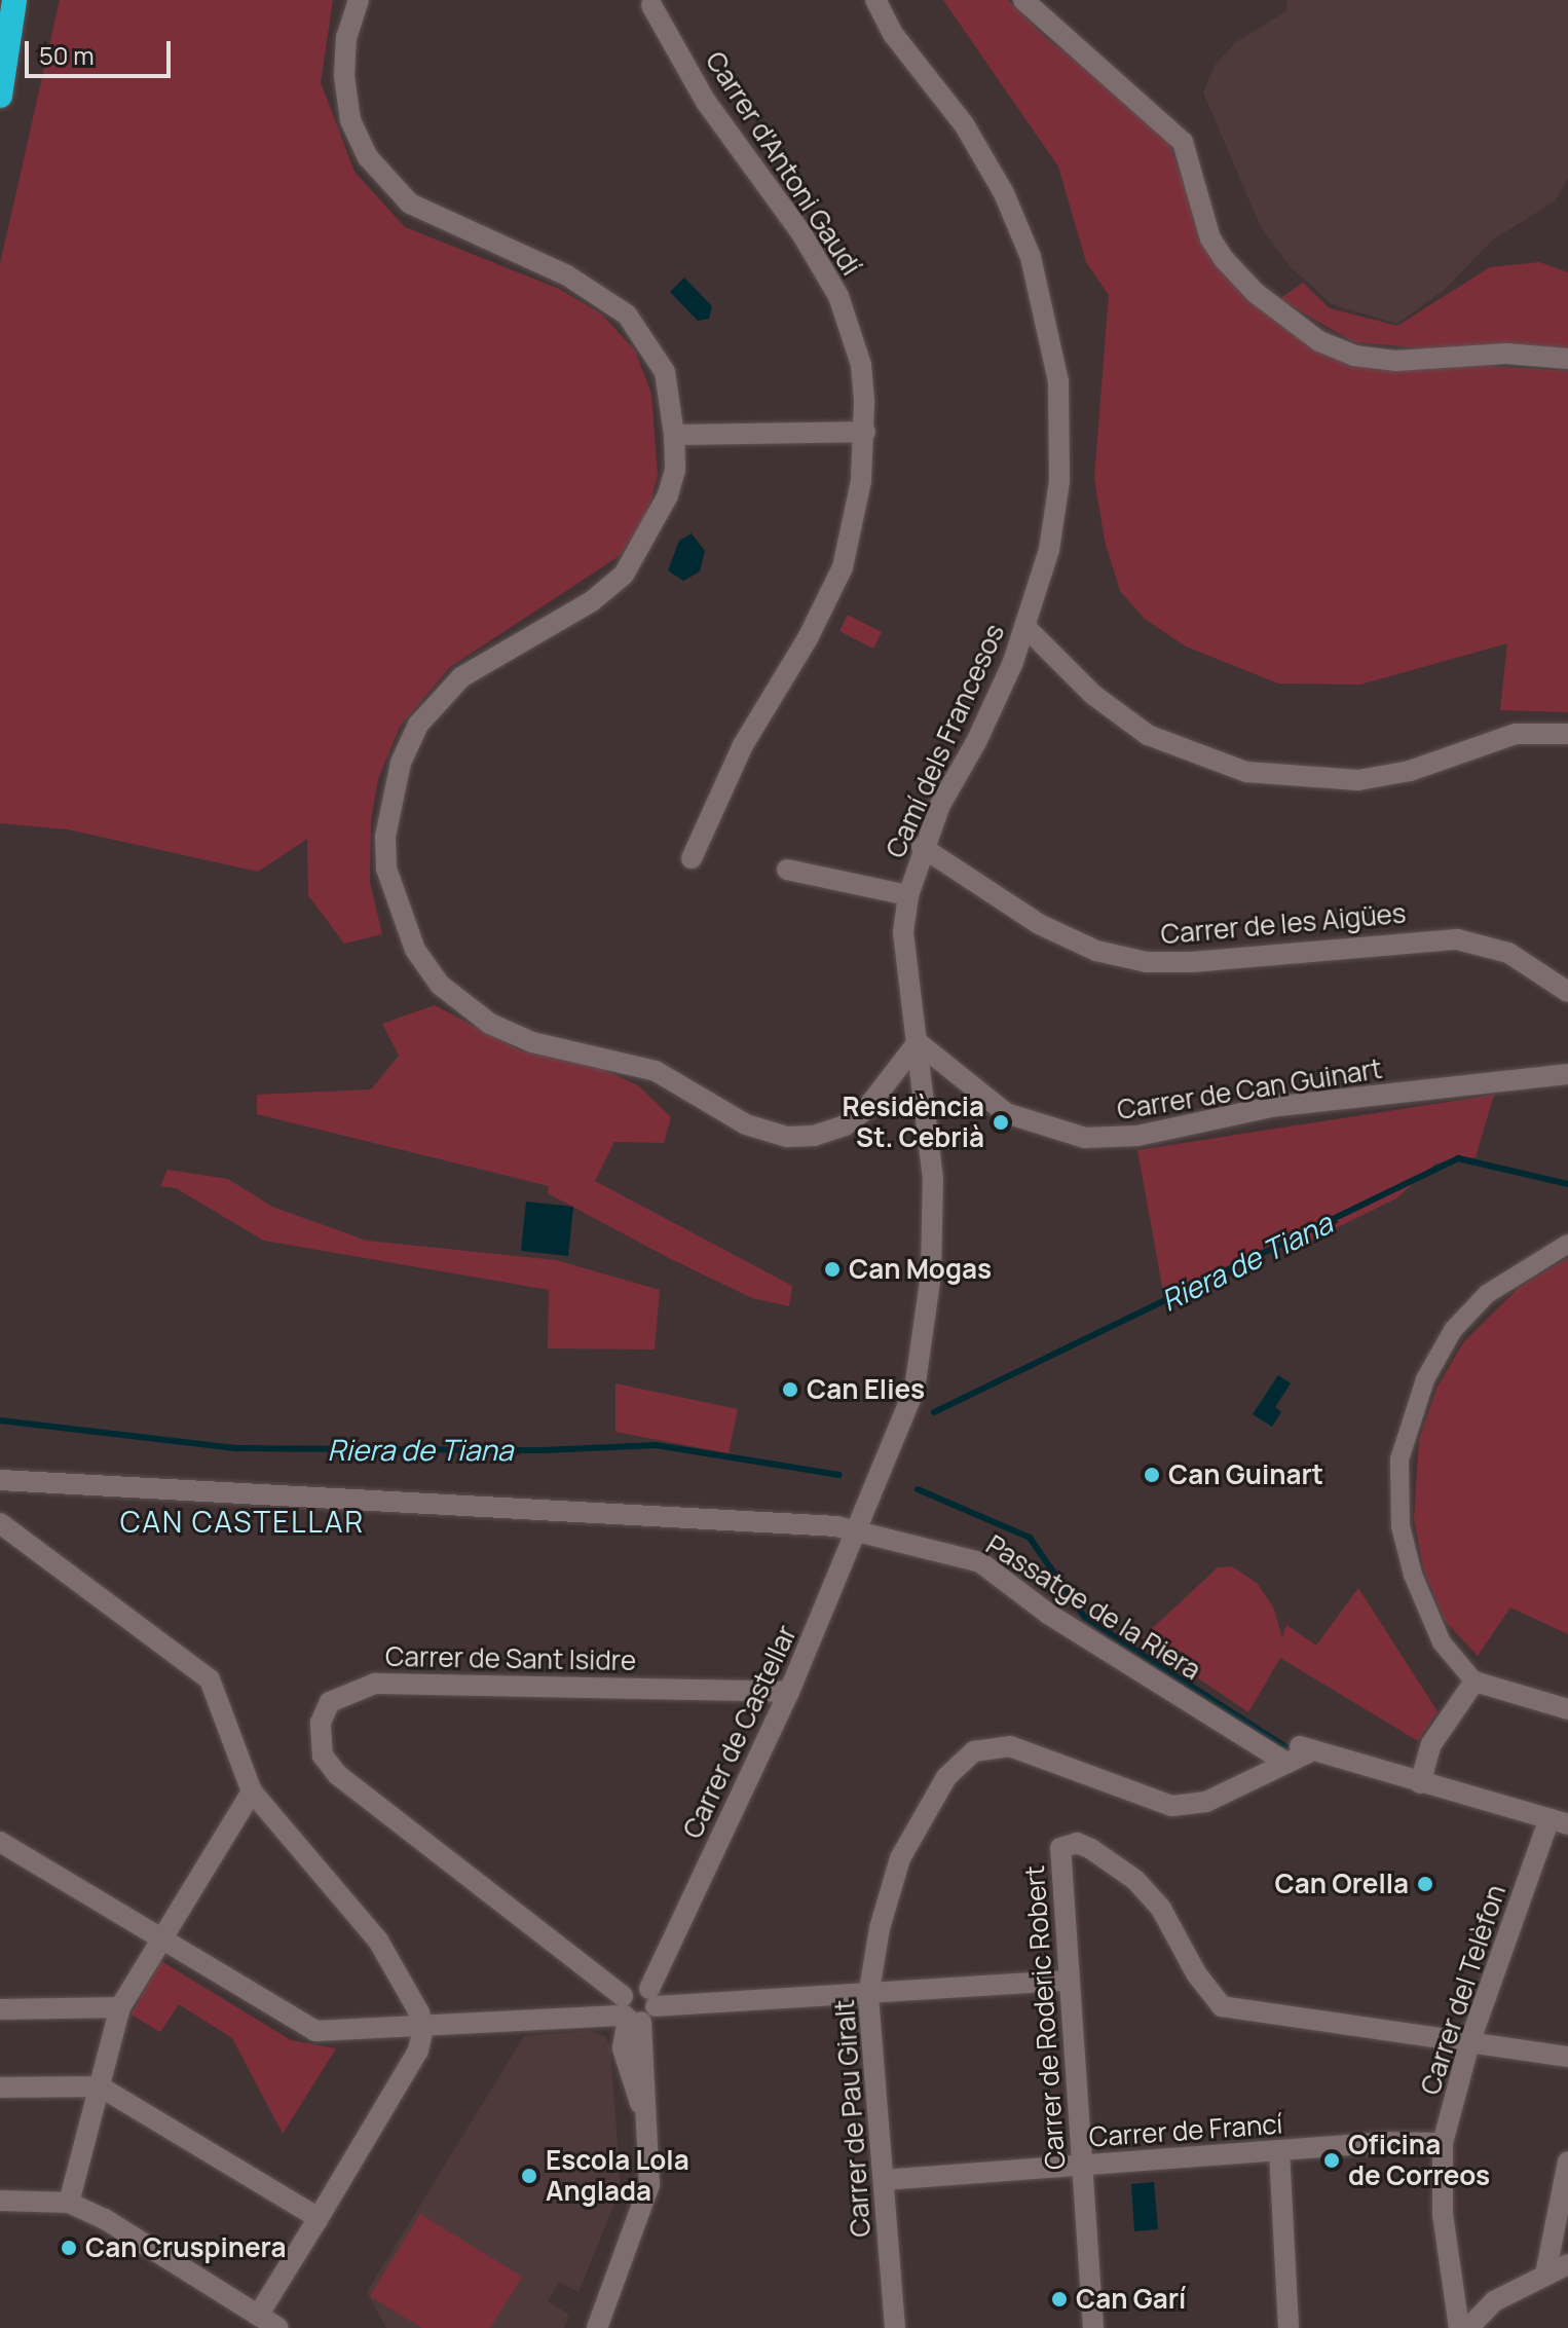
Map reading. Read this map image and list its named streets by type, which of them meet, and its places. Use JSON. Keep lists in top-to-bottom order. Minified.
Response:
{"streets":{"street":["Carrer d'Antoni Gaudí","Camí dels Francesos","Carrer de les Aigües","Carrer de Can Guinart","Passatge de la Riera","Carrer de Sant Isidre","Carrer de Castellar","Carrer del Telèfon","Carrer de Roderic Robert","Carrer de Pau Giralt","Carrer de Francí"]},"crossings":[["Camí dels Francesos","Carrer de les Aigües"],["Camí dels Francesos","Carrer de Can Guinart"],["Camí dels Francesos","Carrer de Castellar"],["Passatge de la Riera","Carrer de Castellar"],["Passatge de la Riera","Carrer del Telèfon"],["Passatge de la Riera","Carrer de Pau Giralt"],["Carrer de Sant Isidre","Carrer de Castellar"],["Carrer del Telèfon","Carrer de Roderic Robert"],["Carrer del Telèfon","Carrer de Francí"],["Carrer de Roderic Robert","Carrer de Francí"],["Carrer de Pau Giralt","Carrer de Francí"]],"districts":["CAN CASTELLAR"],"water":["Riera de Tiana"],"places":["Residència St. Cebrià","Can Mogas","Can Elies","Can Guinart","Can Orella","Oficina de Correos","Escola Lola Anglada","Can Cruspinera","Can Garí"],"scale_bar":"50 m"}
